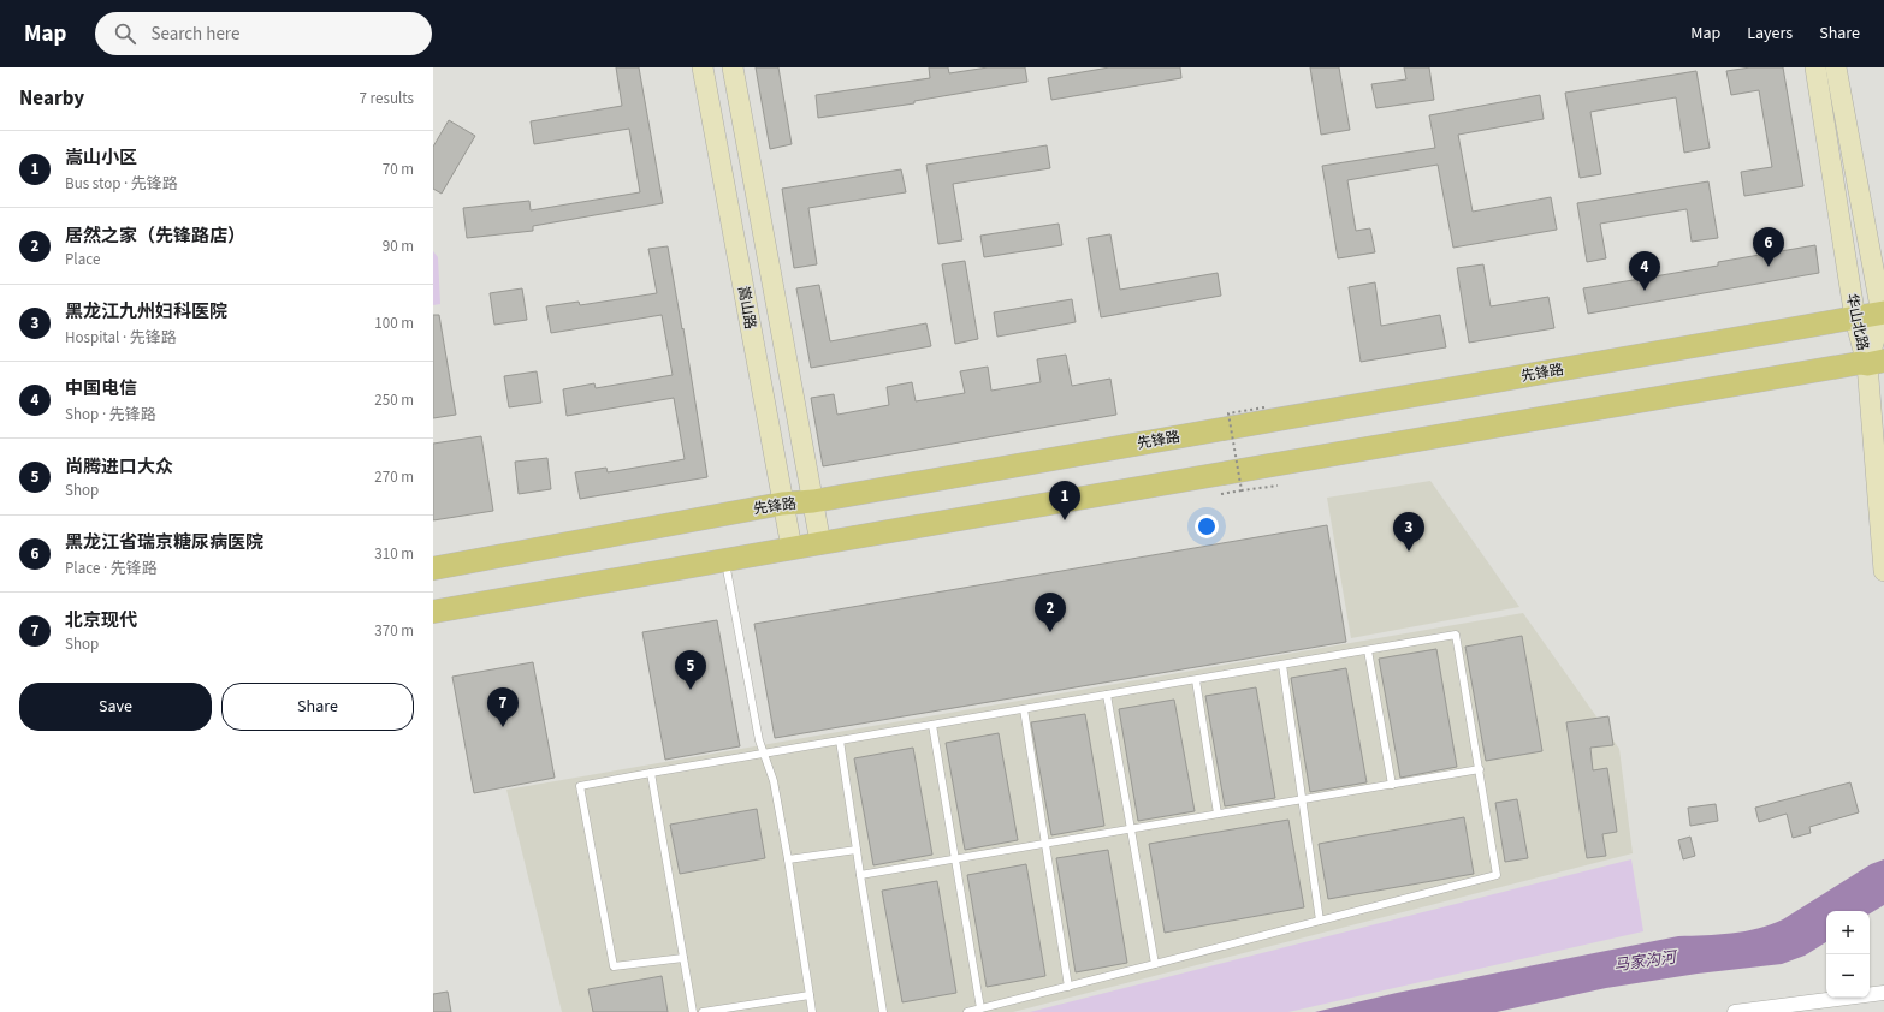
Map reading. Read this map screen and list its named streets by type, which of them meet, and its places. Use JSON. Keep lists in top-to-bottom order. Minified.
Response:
{"streets":{"main road":["嵩山路","华山北路","先锋路"]},"crossings":[["嵩山路","先锋路"],["华山北路","先锋路"]],"water":["马家沟河"],"page":{"header":"Map","search":"Search here","nav":["Map","Layers","Share"],"heading":["Nearby","7 results"],"list":[{"mark":"1","name":"嵩山小区","note":"Bus stop · 先锋路","value":"70 m"},{"mark":"2","name":"居然之家（先锋路店）","note":"Place","value":"90 m"},{"mark":"3","name":"黑龙江九州妇科医院","note":"Hospital · 先锋路","value":"100 m"},{"mark":"4","name":"中国电信","note":"Shop · 先锋路","value":"250 m"},{"mark":"5","name":"尚腾进口大众","note":"Shop","value":"270 m"},{"mark":"6","name":"黑龙江省瑞京糖尿病医院","note":"Place · 先锋路","value":"310 m"},{"mark":"7","name":"北京现代","note":"Shop","value":"370 m"}],"pins":["6","4","1","3","2","5","7"],"buttons":["Save","Share"],"map_buttons":["+","−"]}}
